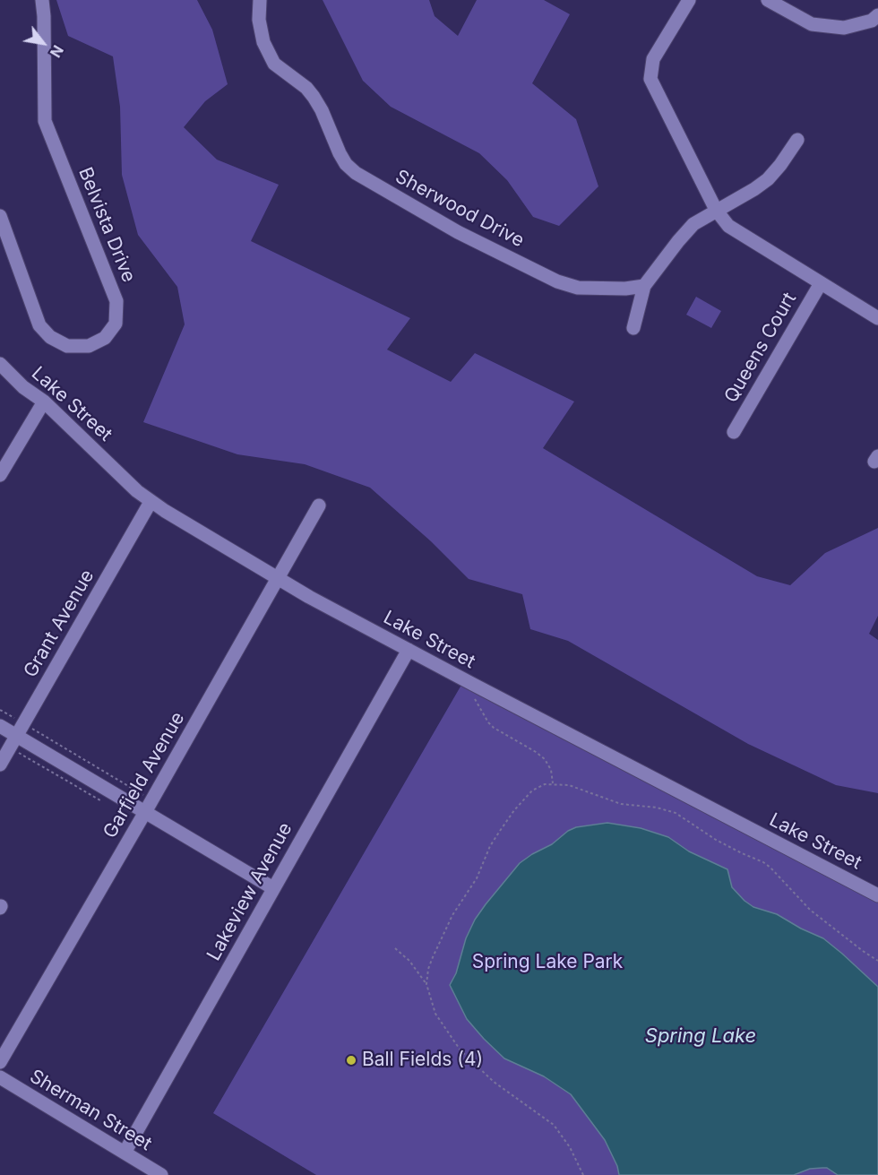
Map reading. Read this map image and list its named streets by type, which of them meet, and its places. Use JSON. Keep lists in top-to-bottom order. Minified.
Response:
{"streets":{"street":["Sherwood Drive","Belvista Drive","Queens Court","Lake Street","Grant Avenue","Garfield Avenue","Lakeview Avenue","Sherman Street"]},"crossings":[["Lake Street","Grant Avenue"],["Lake Street","Garfield Avenue"],["Lake Street","Lakeview Avenue"],["Lakeview Avenue","Sherman Street"]],"water":["Spring Lake"],"parks":["Spring Lake Park"],"places":["Ball Fields (4)"],"north":"bottom right"}
